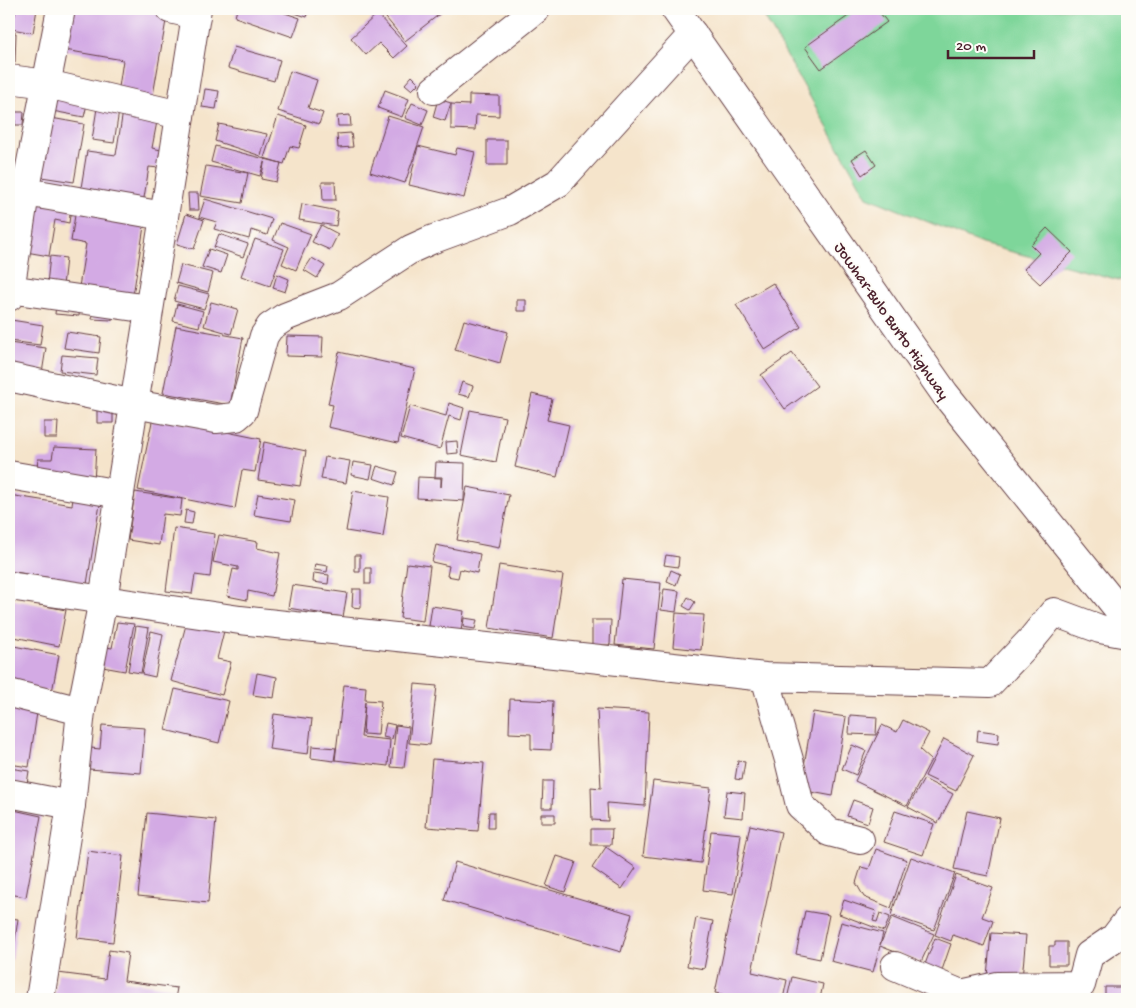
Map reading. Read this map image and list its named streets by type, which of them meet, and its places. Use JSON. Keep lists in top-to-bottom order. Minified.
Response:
{"streets":{"street":["Jowhar-Bulo Burto Highway"]},"scale_bar":"20 m"}
